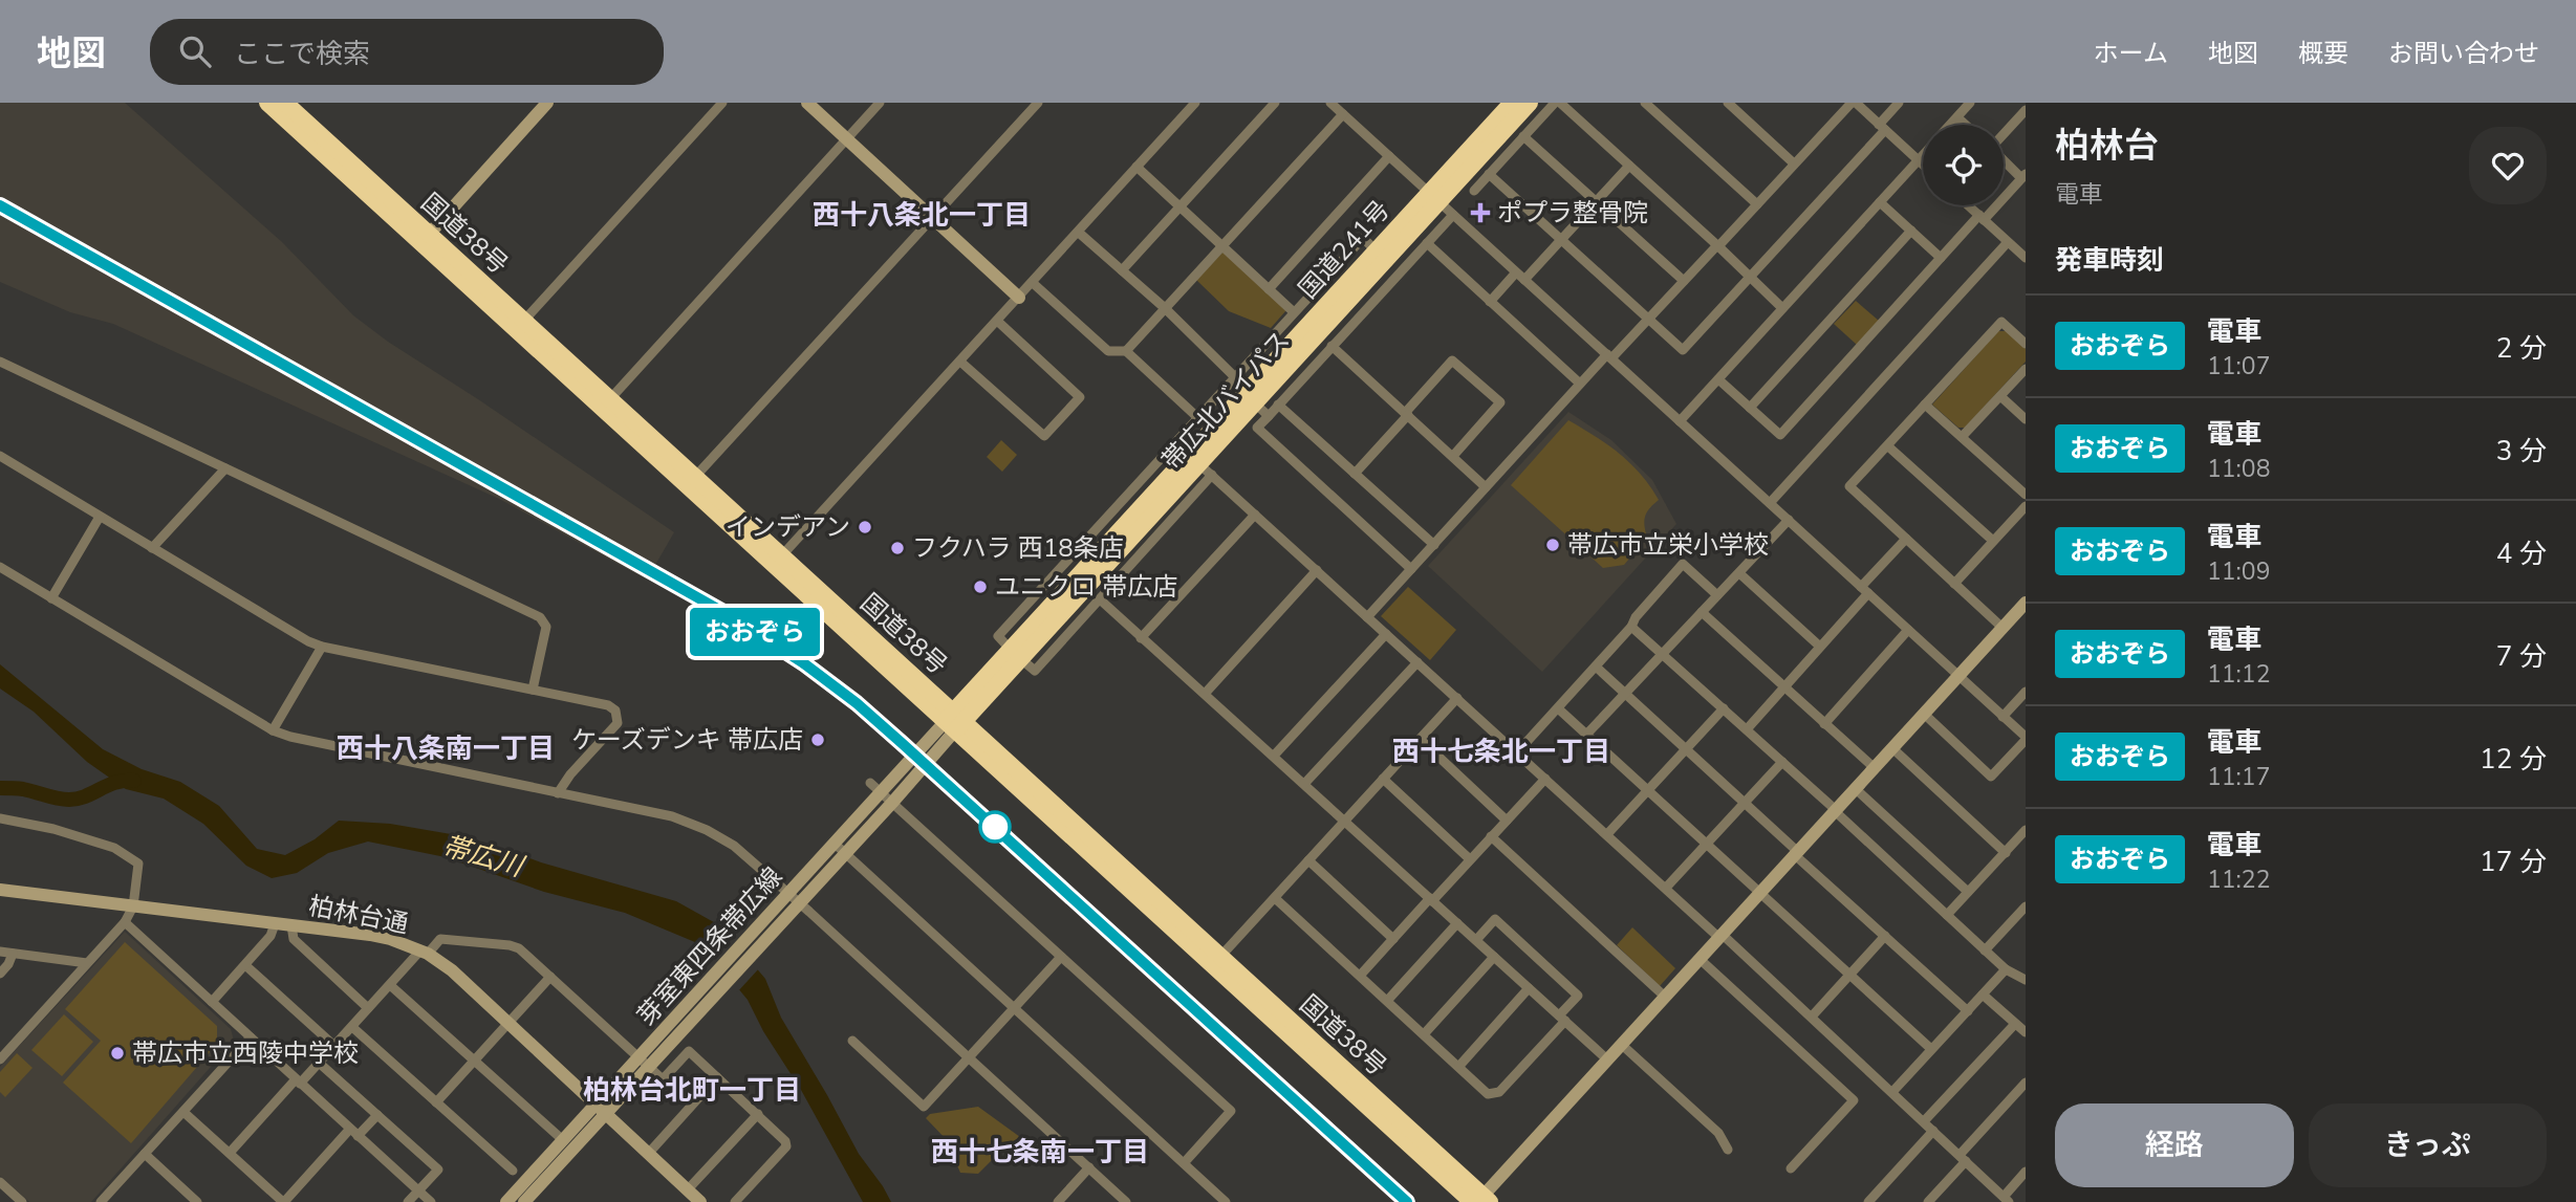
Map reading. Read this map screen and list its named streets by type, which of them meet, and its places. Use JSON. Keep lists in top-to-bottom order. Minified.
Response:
{"streets":{"highway":["国道38号","国道241号","帯広北バイパス"],"street":["柏林台通","芽室東四条帯広線"]},"crossings":[["国道38号","国道241号"],["国道38号","芽室東四条帯広線"],["国道241号","帯広北バイパス"],["国道241号","芽室東四条帯広線"],["柏林台通","芽室東四条帯広線"]],"districts":["西十八条北一丁目","西十八条南一丁目","西十七条北一丁目","柏林台北町一丁目","西十七条南一丁目"],"water":["帯広川"],"places":{"health":["ポプラ整骨院"],"other":["インデアン","帯広市立栄小学校","フクハラ 西18条店","ユニクロ 帯広店","ケーズデンキ 帯広店","帯広市立西陵中学校"]},"page":{"header":"地図","search":"ここで検索","nav":["ホーム","地図","概要","お問い合わせ"],"on_map":"おおぞら","heading":[["柏林台","電車"],"発車時刻"],"list":[{"mark":"おおぞら","name":"電車","note":"11:07","value":"2 分"},{"mark":"おおぞら","name":"電車","note":"11:08","value":"3 分"},{"mark":"おおぞら","name":"電車","note":"11:09","value":"4 分"},{"mark":"おおぞら","name":"電車","note":"11:12","value":"7 分"},{"mark":"おおぞら","name":"電車","note":"11:17","value":"12 分"},{"mark":"おおぞら","name":"電車","note":"11:22","value":"17 分"}],"buttons":["経路","きっぷ"]}}
